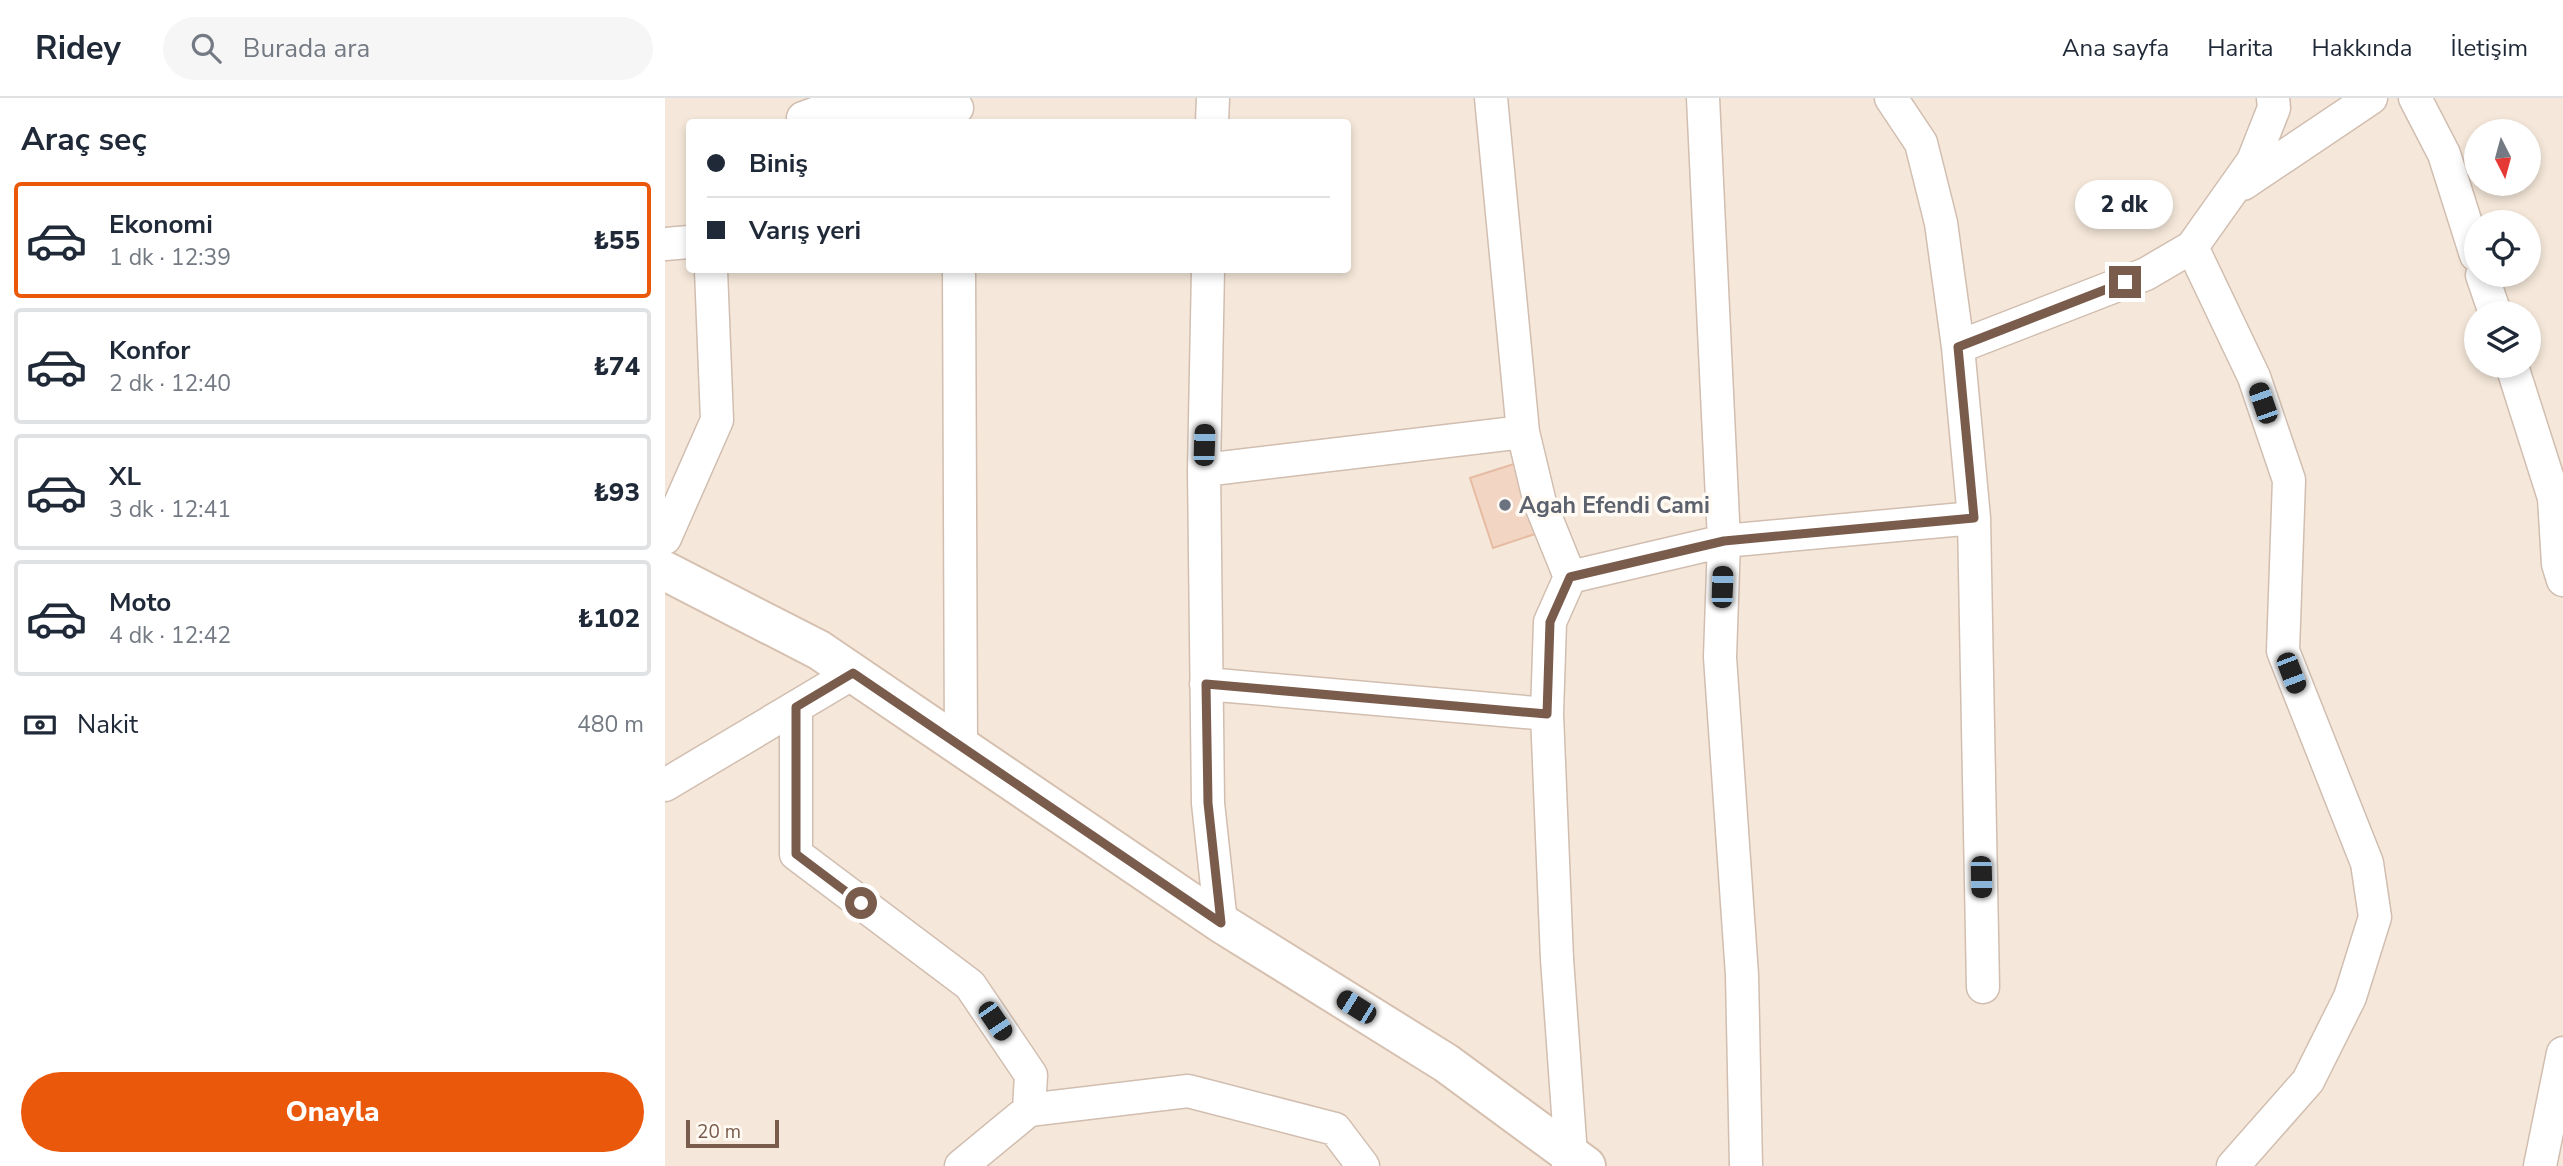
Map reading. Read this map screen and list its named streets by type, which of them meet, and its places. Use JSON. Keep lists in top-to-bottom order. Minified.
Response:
{"places":["Agah Efendi Cami"],"scale_bar":"20 m","north":"bottom","page":{"header":"Ridey","search":"Burada ara","nav":["Ana sayfa","Harita","Hakkında","İletişim"],"heading":"Araç seç","banner":["Biniş","Varış yeri"],"bubble":"2 dk","list":[{"name":"Ekonomi","note":"1 dk · 12:39","value":"₺55"},{"name":"Konfor","note":"2 dk · 12:40","value":"₺74"},{"name":"XL","note":"3 dk · 12:41","value":"₺93"},{"name":"Moto","note":"4 dk · 12:42","value":"₺102"}],"pay":["Nakit","480 m"],"buttons":"Onayla","scale":"20 m"}}
